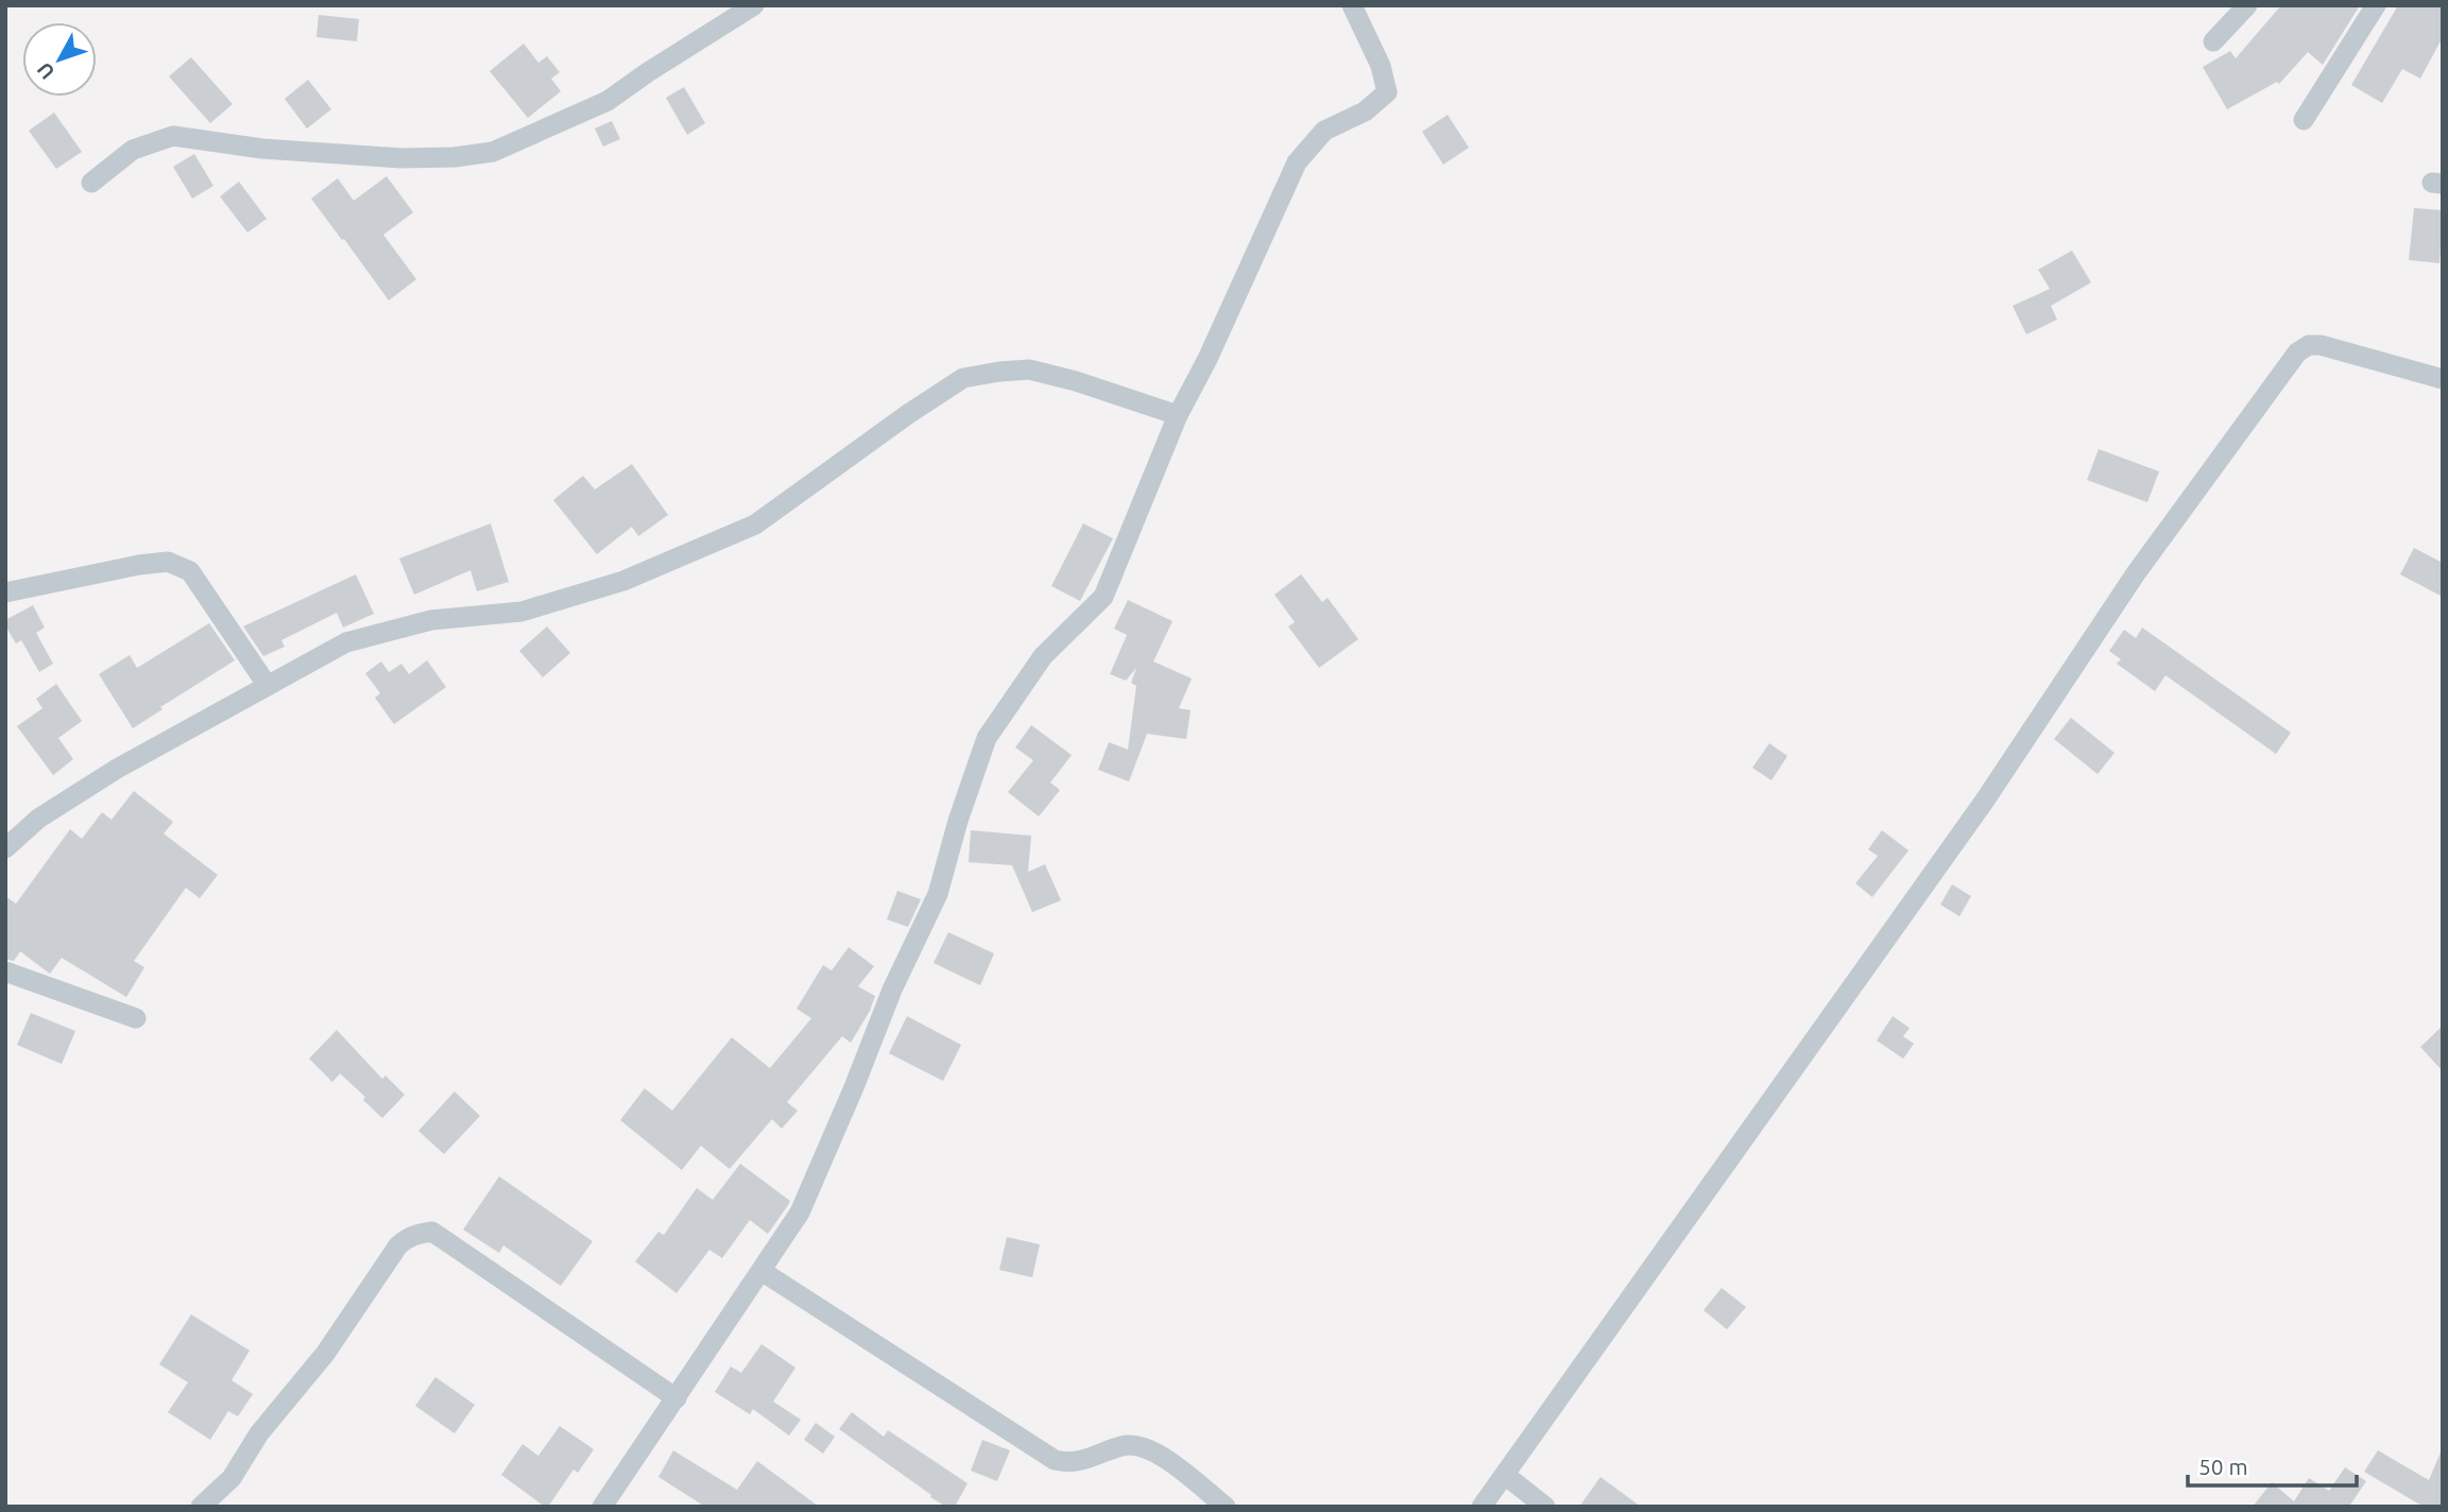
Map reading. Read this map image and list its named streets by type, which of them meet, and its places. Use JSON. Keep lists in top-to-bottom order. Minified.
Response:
{"scale_bar":"50 m","north":"bottom left"}
